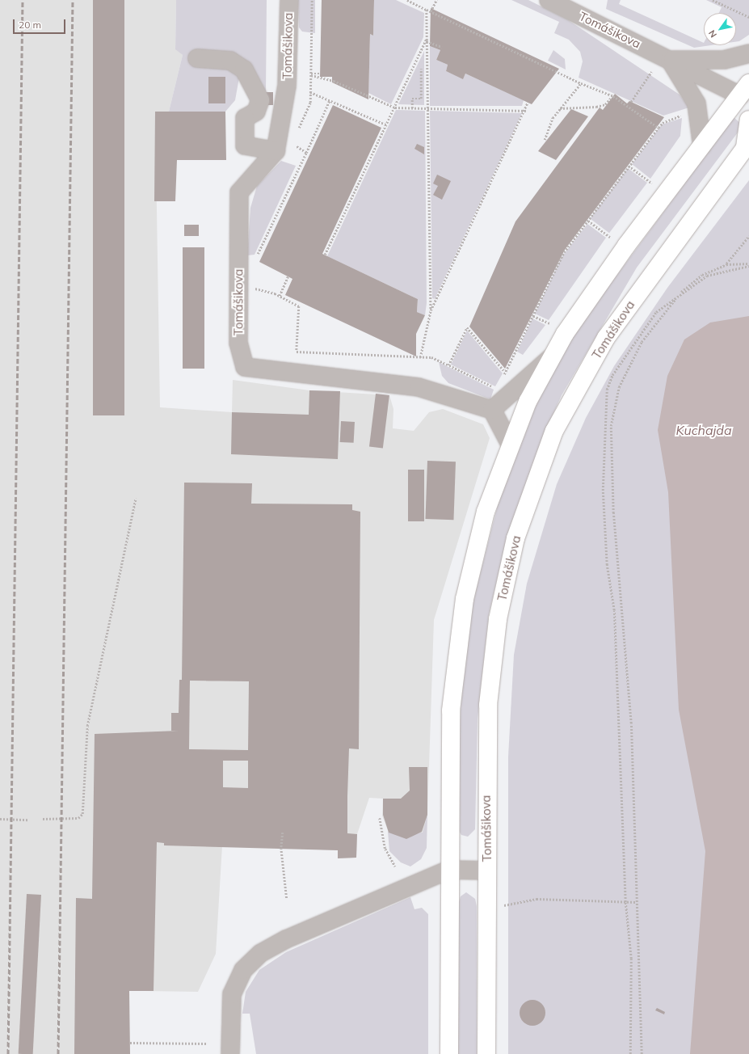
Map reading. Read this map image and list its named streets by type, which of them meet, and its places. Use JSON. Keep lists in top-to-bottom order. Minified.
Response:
{"streets":{"main road":["Tomášikova"]},"water":["Kuchajda"],"scale_bar":"20 m","north":"bottom left"}
